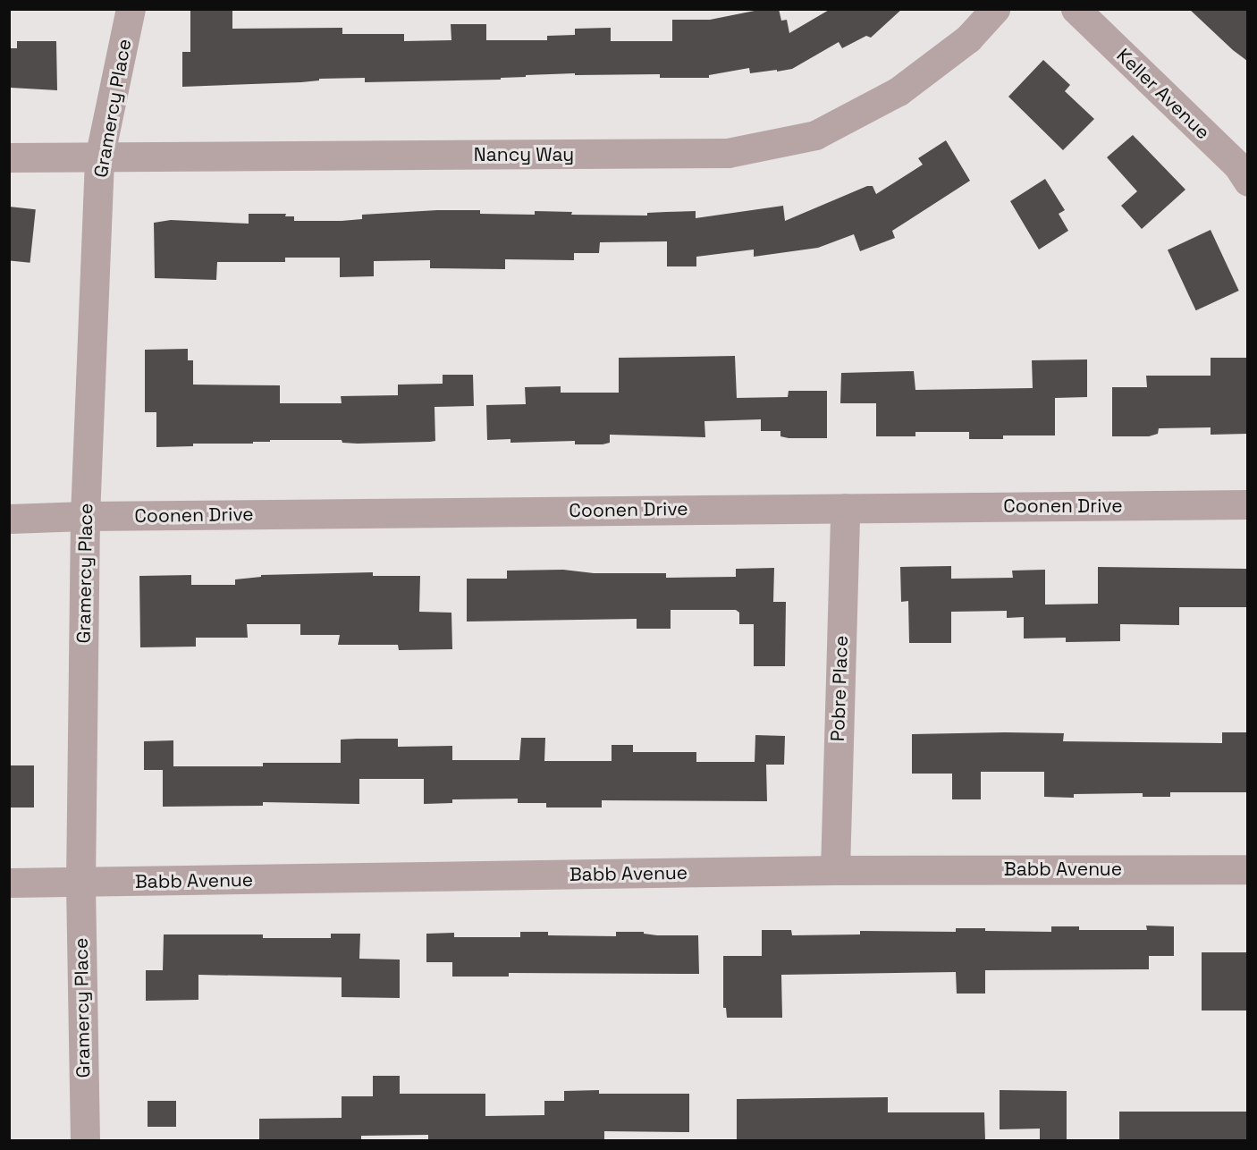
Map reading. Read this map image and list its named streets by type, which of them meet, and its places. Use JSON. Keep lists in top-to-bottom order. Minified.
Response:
{"streets":{"street":["Keller Avenue","Gramercy Place","Nancy Way","Coonen Drive","Pobre Place","Babb Avenue"]},"crossings":[["Gramercy Place","Nancy Way"],["Gramercy Place","Coonen Drive"],["Gramercy Place","Babb Avenue"],["Coonen Drive","Pobre Place"],["Pobre Place","Babb Avenue"]]}
